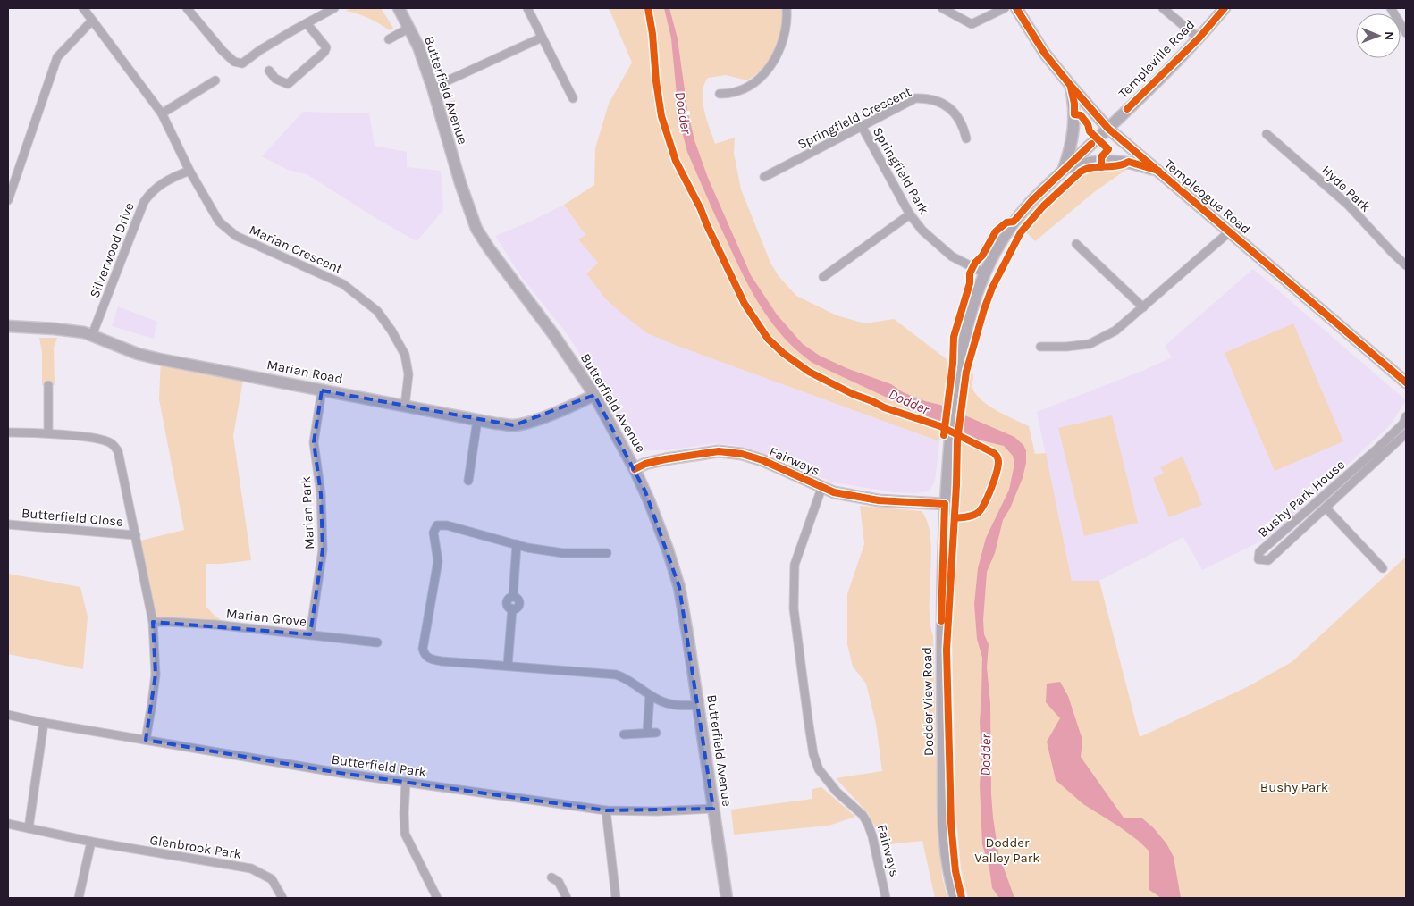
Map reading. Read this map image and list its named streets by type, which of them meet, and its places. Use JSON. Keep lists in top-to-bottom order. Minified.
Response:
{"streets":{"main road":["Templeville Road","Butterfield Avenue","Templeogue Road","Marian Road","Fairways","Dodder View Road"],"street":["Springfield Crescent","Springfield Park","Hyde Park","Marian Crescent","Silverwood Drive","Bushy Park House","Marian Park","Butterfield Close","Marian Grove","Butterfield Park","Glenbrook Park"]},"crossings":[["Templeville Road","Springfield Park"],["Templeville Road","Templeogue Road"],["Templeville Road","Dodder View Road"],["Butterfield Avenue","Marian Road"],["Butterfield Avenue","Fairways"],["Butterfield Avenue","Butterfield Park"],["Springfield Crescent","Springfield Park"],["Springfield Park","Dodder View Road"],["Marian Crescent","Silverwood Drive"],["Marian Crescent","Marian Road"],["Silverwood Drive","Marian Road"],["Marian Road","Marian Park"],["Fairways","Dodder View Road"],["Marian Park","Marian Grove"],["Butterfield Close","Marian Grove"],["Butterfield Close","Butterfield Park"]],"water":["Dodder"],"parks":["Bushy Park","Dodder Valley Park"],"north":"right"}
